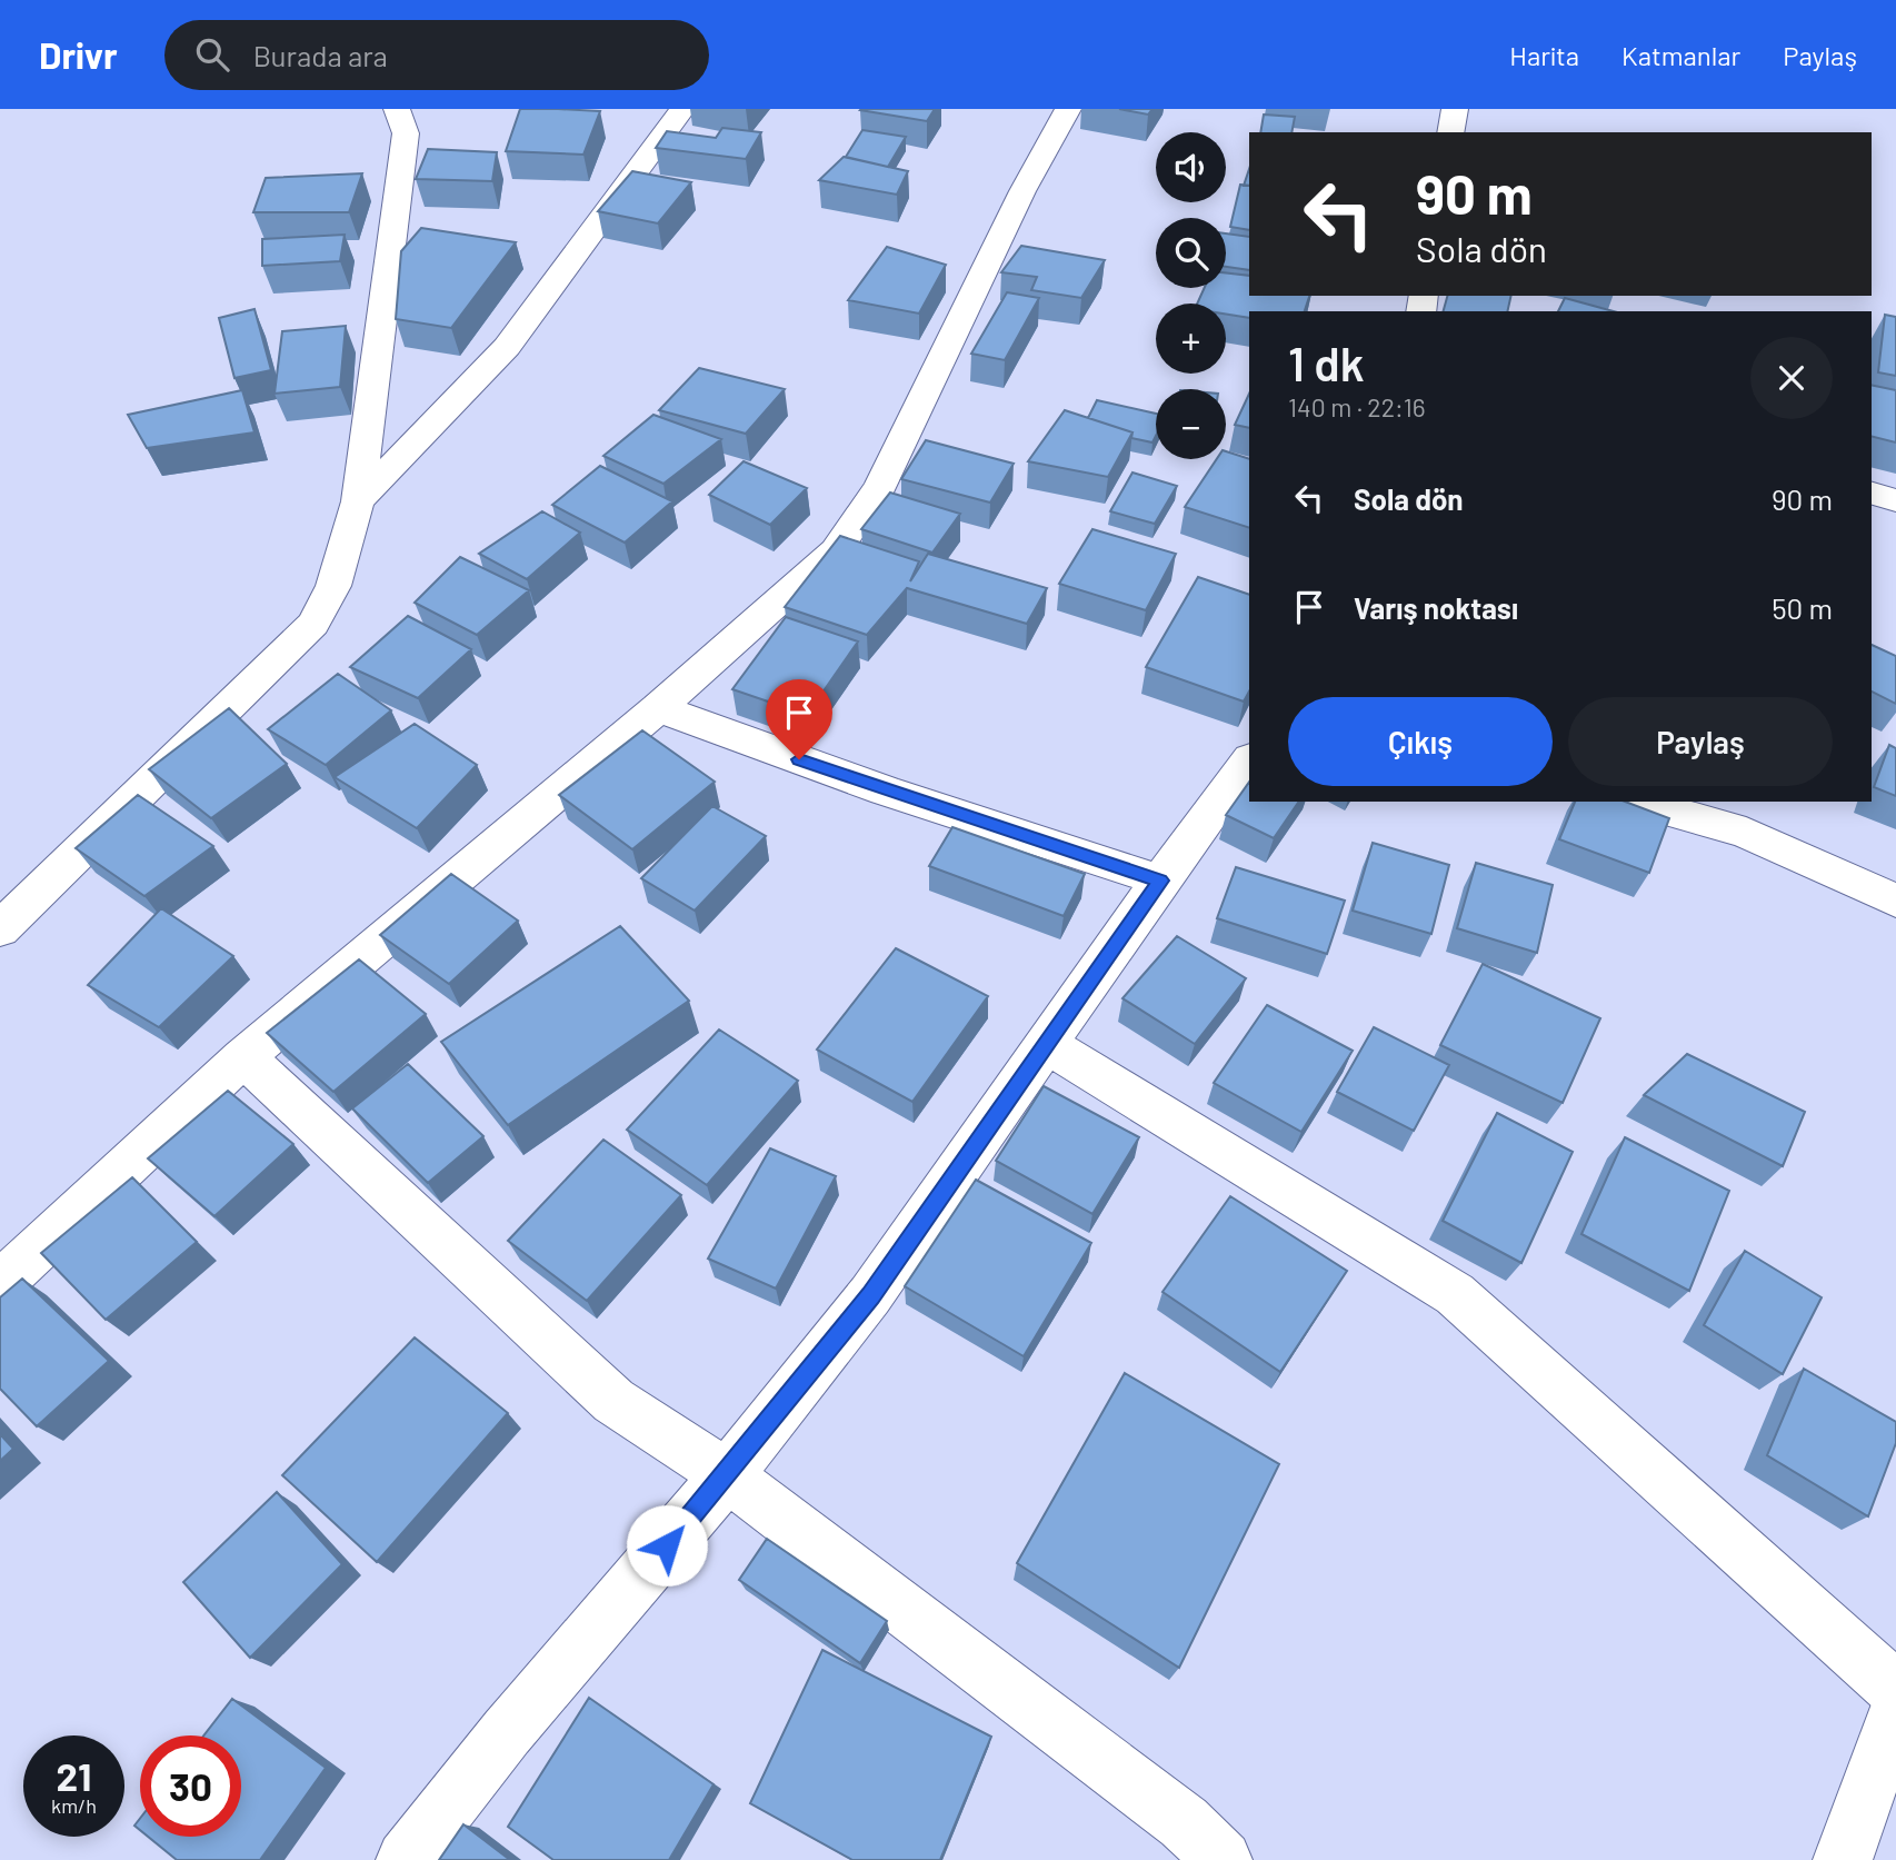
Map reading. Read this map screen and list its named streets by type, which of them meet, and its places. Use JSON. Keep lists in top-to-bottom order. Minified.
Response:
{"page":{"header":"Drivr","search":"Burada ara","nav":["Harita","Katmanlar","Paylaş"],"map_buttons":["+","−"],"turn":["90 m","Sola dön"],"heading":["1 dk","140 m · 22:16"],"list":[{"name":"Sola dön","value":"90 m"},{"name":"Varış noktası","value":"50 m"}],"buttons":["Çıkış","Paylaş"],"speed":"21 km/h","limit":"30"}}
